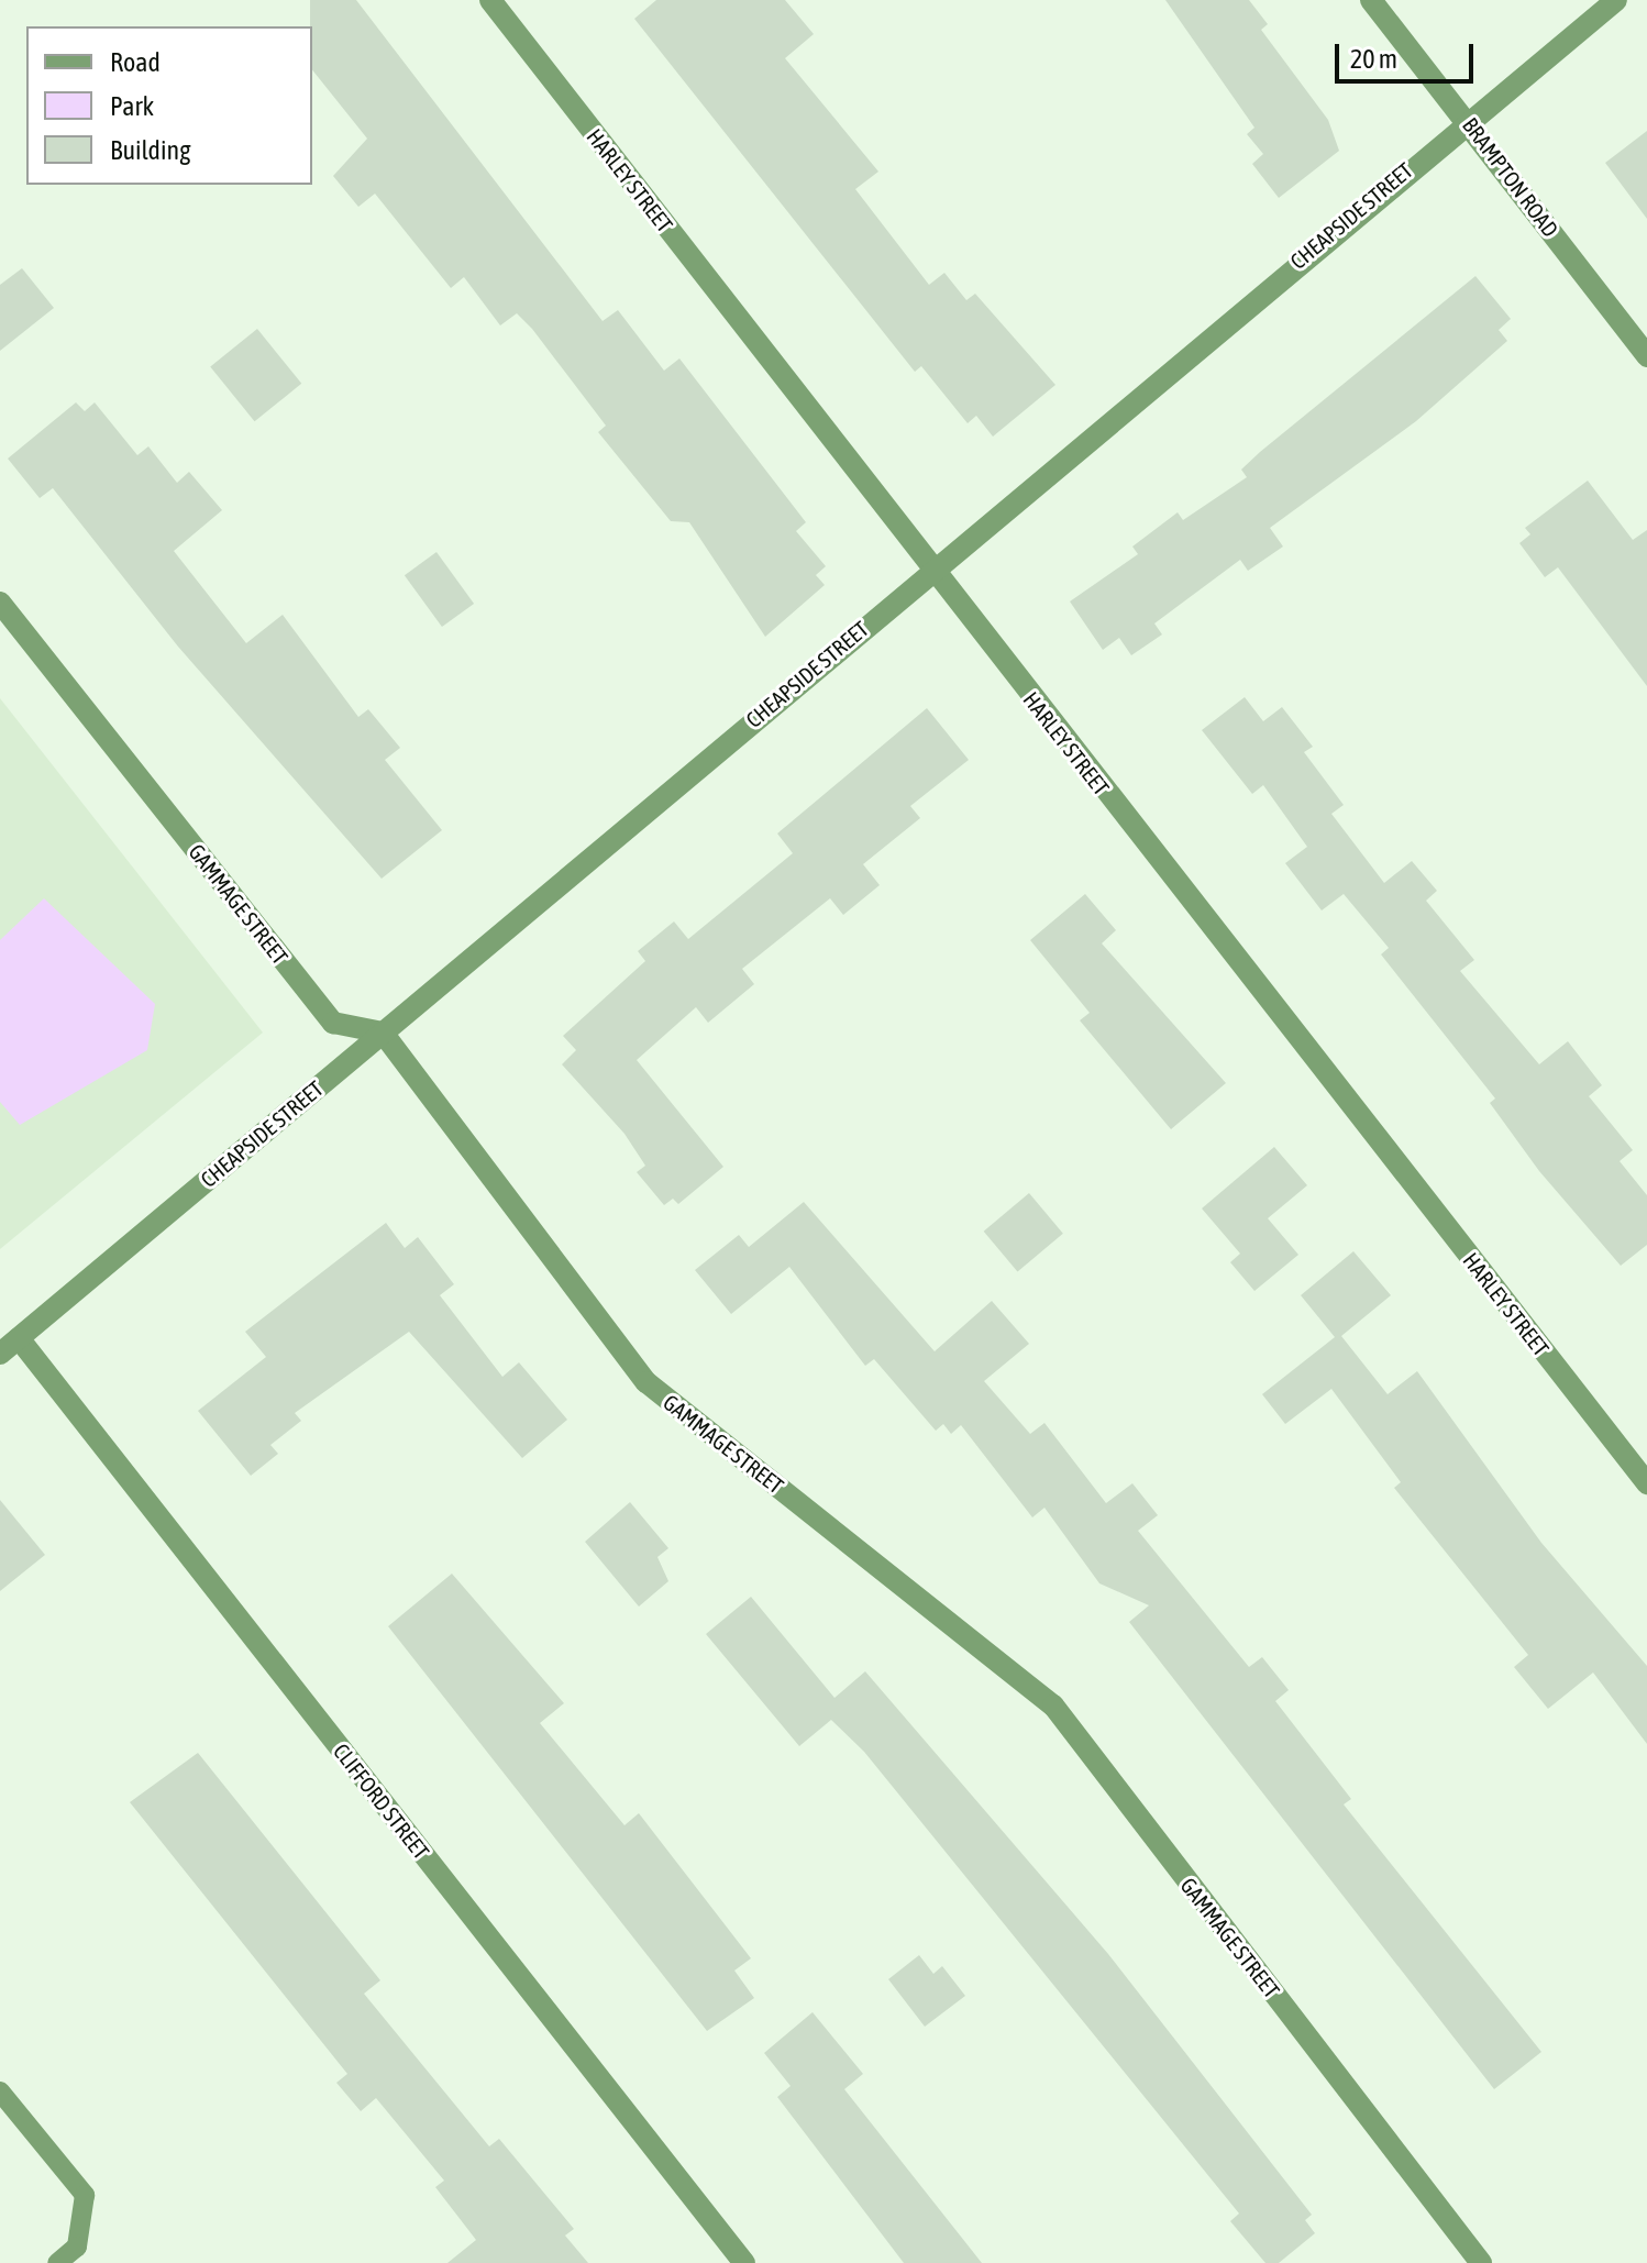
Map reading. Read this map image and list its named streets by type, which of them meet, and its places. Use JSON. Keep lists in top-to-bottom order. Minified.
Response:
{"streets":{"street":["BRAMPTON ROAD","HARLEY STREET","CHEAPSIDE STREET","GAMMAGE STREET","CLIFFORD STREET"]},"crossings":[["BRAMPTON ROAD","CHEAPSIDE STREET"],["HARLEY STREET","CHEAPSIDE STREET"],["CHEAPSIDE STREET","GAMMAGE STREET"],["CHEAPSIDE STREET","CLIFFORD STREET"]],"legend":["Road","Park","Building"],"scale_bar":"20 m"}
